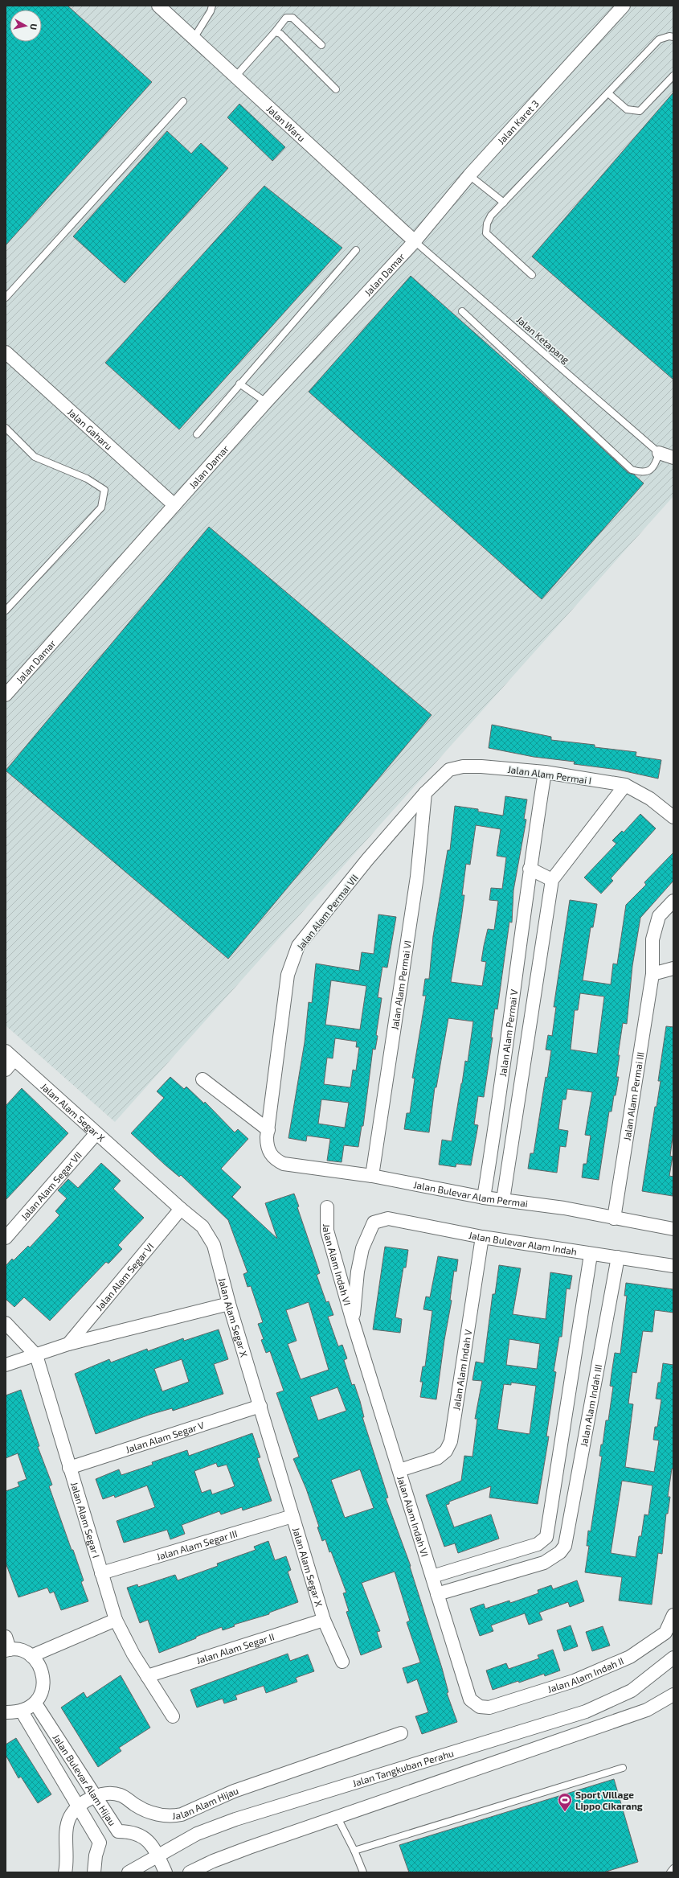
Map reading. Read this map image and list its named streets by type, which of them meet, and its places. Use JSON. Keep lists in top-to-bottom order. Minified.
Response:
{"streets":{"street":["Jalan Karet 3","Jalan Waru","Jalan Damar","Jalan Gaharu","Jalan Alam Permai I","Jalan Alam Permai VII","Jalan Alam Permai VI","Jalan Alam Permai V","Jalan Alam Permai III","Jalan Alam Segar X","Jalan Alam Segar VII","Jalan Bulevar Alam Permai","Jalan Bulevar Alam Indah","Jalan Alam Indah VI","Jalan Alam Segar VI","Jalan Alam Indah V","Jalan Alam Indah III","Jalan Alam Segar V","Jalan Alam Segar I","Jalan Alam Segar III","Jalan Alam Segar II","Jalan Alam Indah II","Jalan Tangkuban Perahu","Jalan Bulevar Alam Hijau","Jalan Alam Hijau"],"lane":["Jalan Ketapang"]},"crossings":[["Jalan Karet 3","Jalan Waru"],["Jalan Karet 3","Jalan Damar"],["Jalan Karet 3","Jalan Ketapang"],["Jalan Waru","Jalan Damar"],["Jalan Waru","Jalan Ketapang"],["Jalan Damar","Jalan Ketapang"],["Jalan Damar","Jalan Gaharu"],["Jalan Alam Permai I","Jalan Alam Permai VII"],["Jalan Alam Permai I","Jalan Alam Permai VI"],["Jalan Alam Permai I","Jalan Alam Permai V"],["Jalan Alam Permai VII","Jalan Alam Permai VI"],["Jalan Alam Permai VII","Jalan Bulevar Alam Permai"],["Jalan Alam Permai VI","Jalan Bulevar Alam Permai"],["Jalan Alam Permai V","Jalan Bulevar Alam Permai"],["Jalan Alam Permai III","Jalan Bulevar Alam Permai"],["Jalan Alam Segar X","Jalan Alam Segar VII"],["Jalan Alam Segar X","Jalan Alam Segar VI"],["Jalan Alam Segar X","Jalan Alam Segar V"],["Jalan Alam Segar X","Jalan Alam Segar III"],["Jalan Alam Segar X","Jalan Alam Segar II"],["Jalan Bulevar Alam Indah","Jalan Alam Indah VI"],["Jalan Bulevar Alam Indah","Jalan Alam Indah V"],["Jalan Bulevar Alam Indah","Jalan Alam Indah III"],["Jalan Alam Indah VI","Jalan Alam Indah V"],["Jalan Alam Indah VI","Jalan Alam Indah II"],["Jalan Alam Segar V","Jalan Alam Segar I"],["Jalan Alam Segar I","Jalan Alam Segar III"],["Jalan Alam Segar I","Jalan Alam Segar II"],["Jalan Tangkuban Perahu","Jalan Bulevar Alam Hijau"],["Jalan Bulevar Alam Hijau","Jalan Alam Hijau"]],"places":{"sports":["Sport Village Lippo Cikarang"]},"north":"right"}
